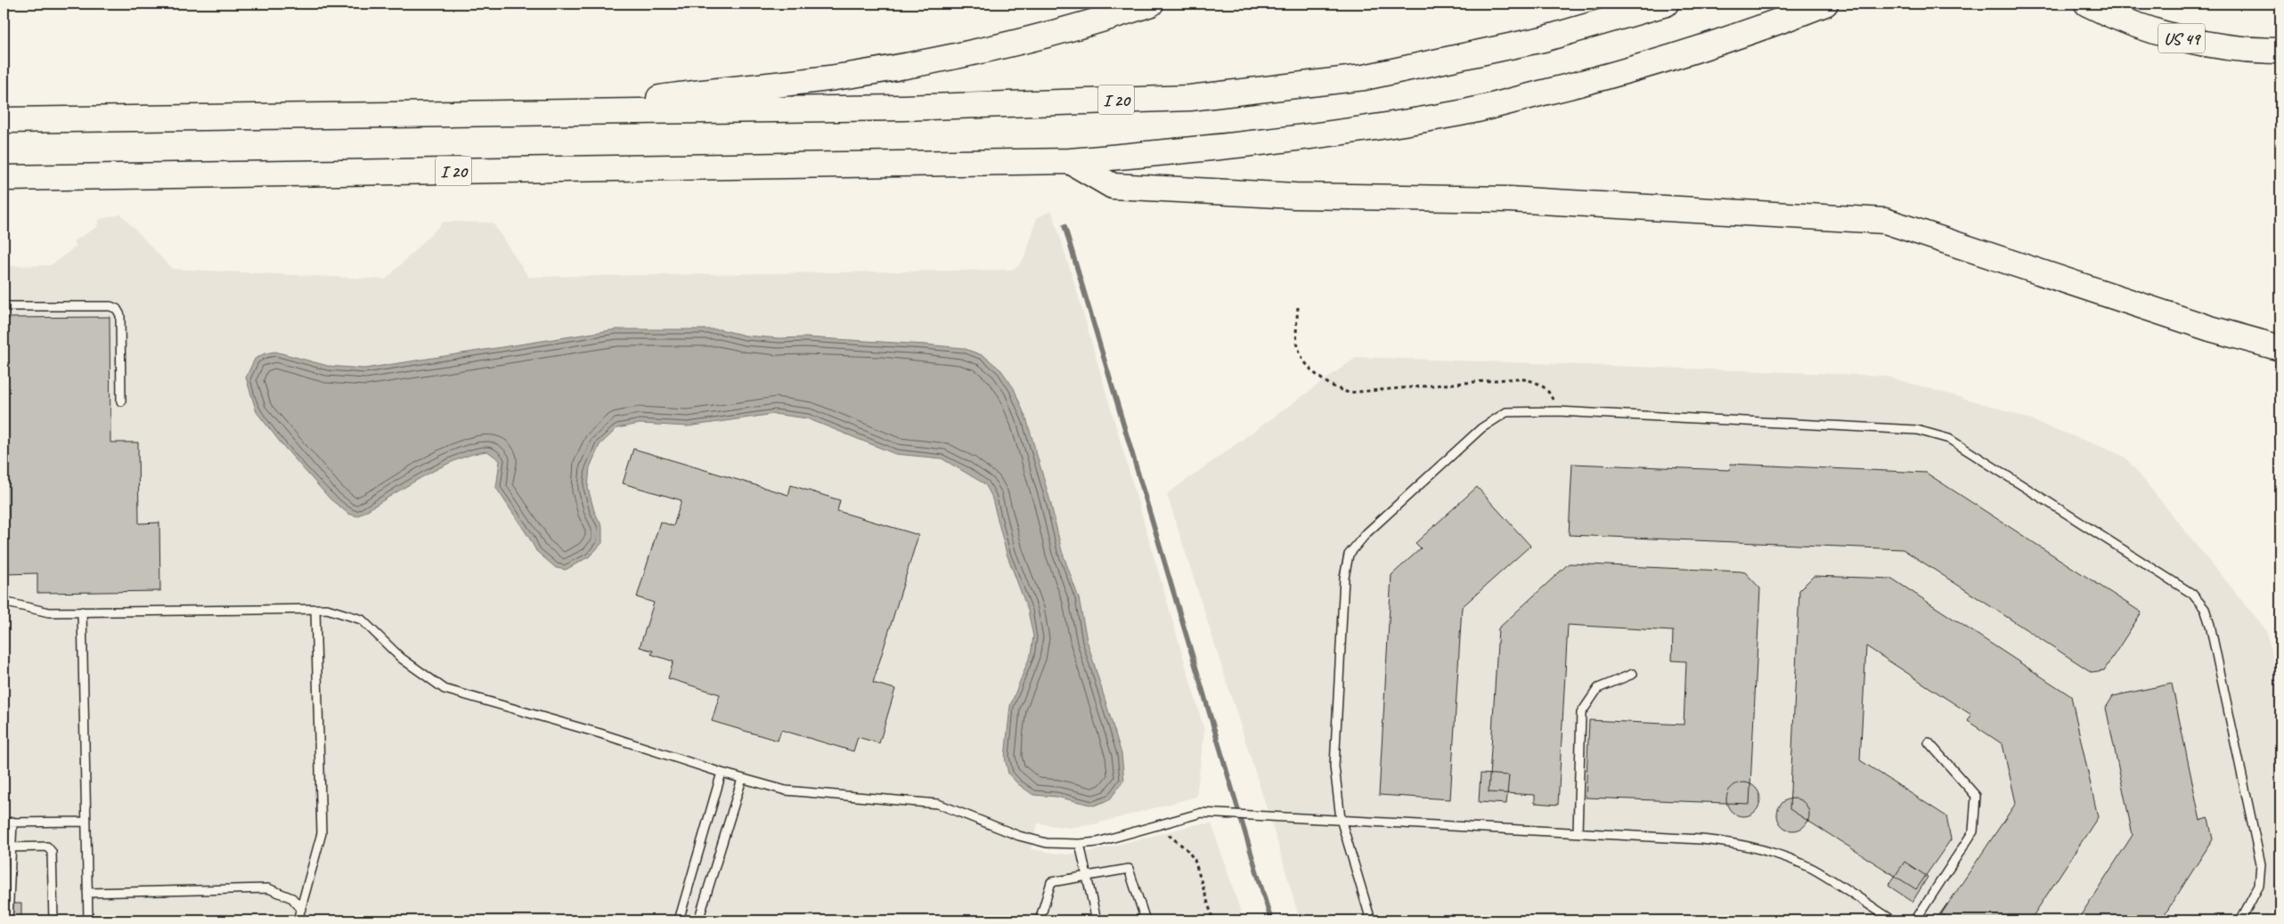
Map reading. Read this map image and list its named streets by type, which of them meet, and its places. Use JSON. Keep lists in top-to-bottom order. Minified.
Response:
{"streets":{"highway":["US 49","I 20"]}}
